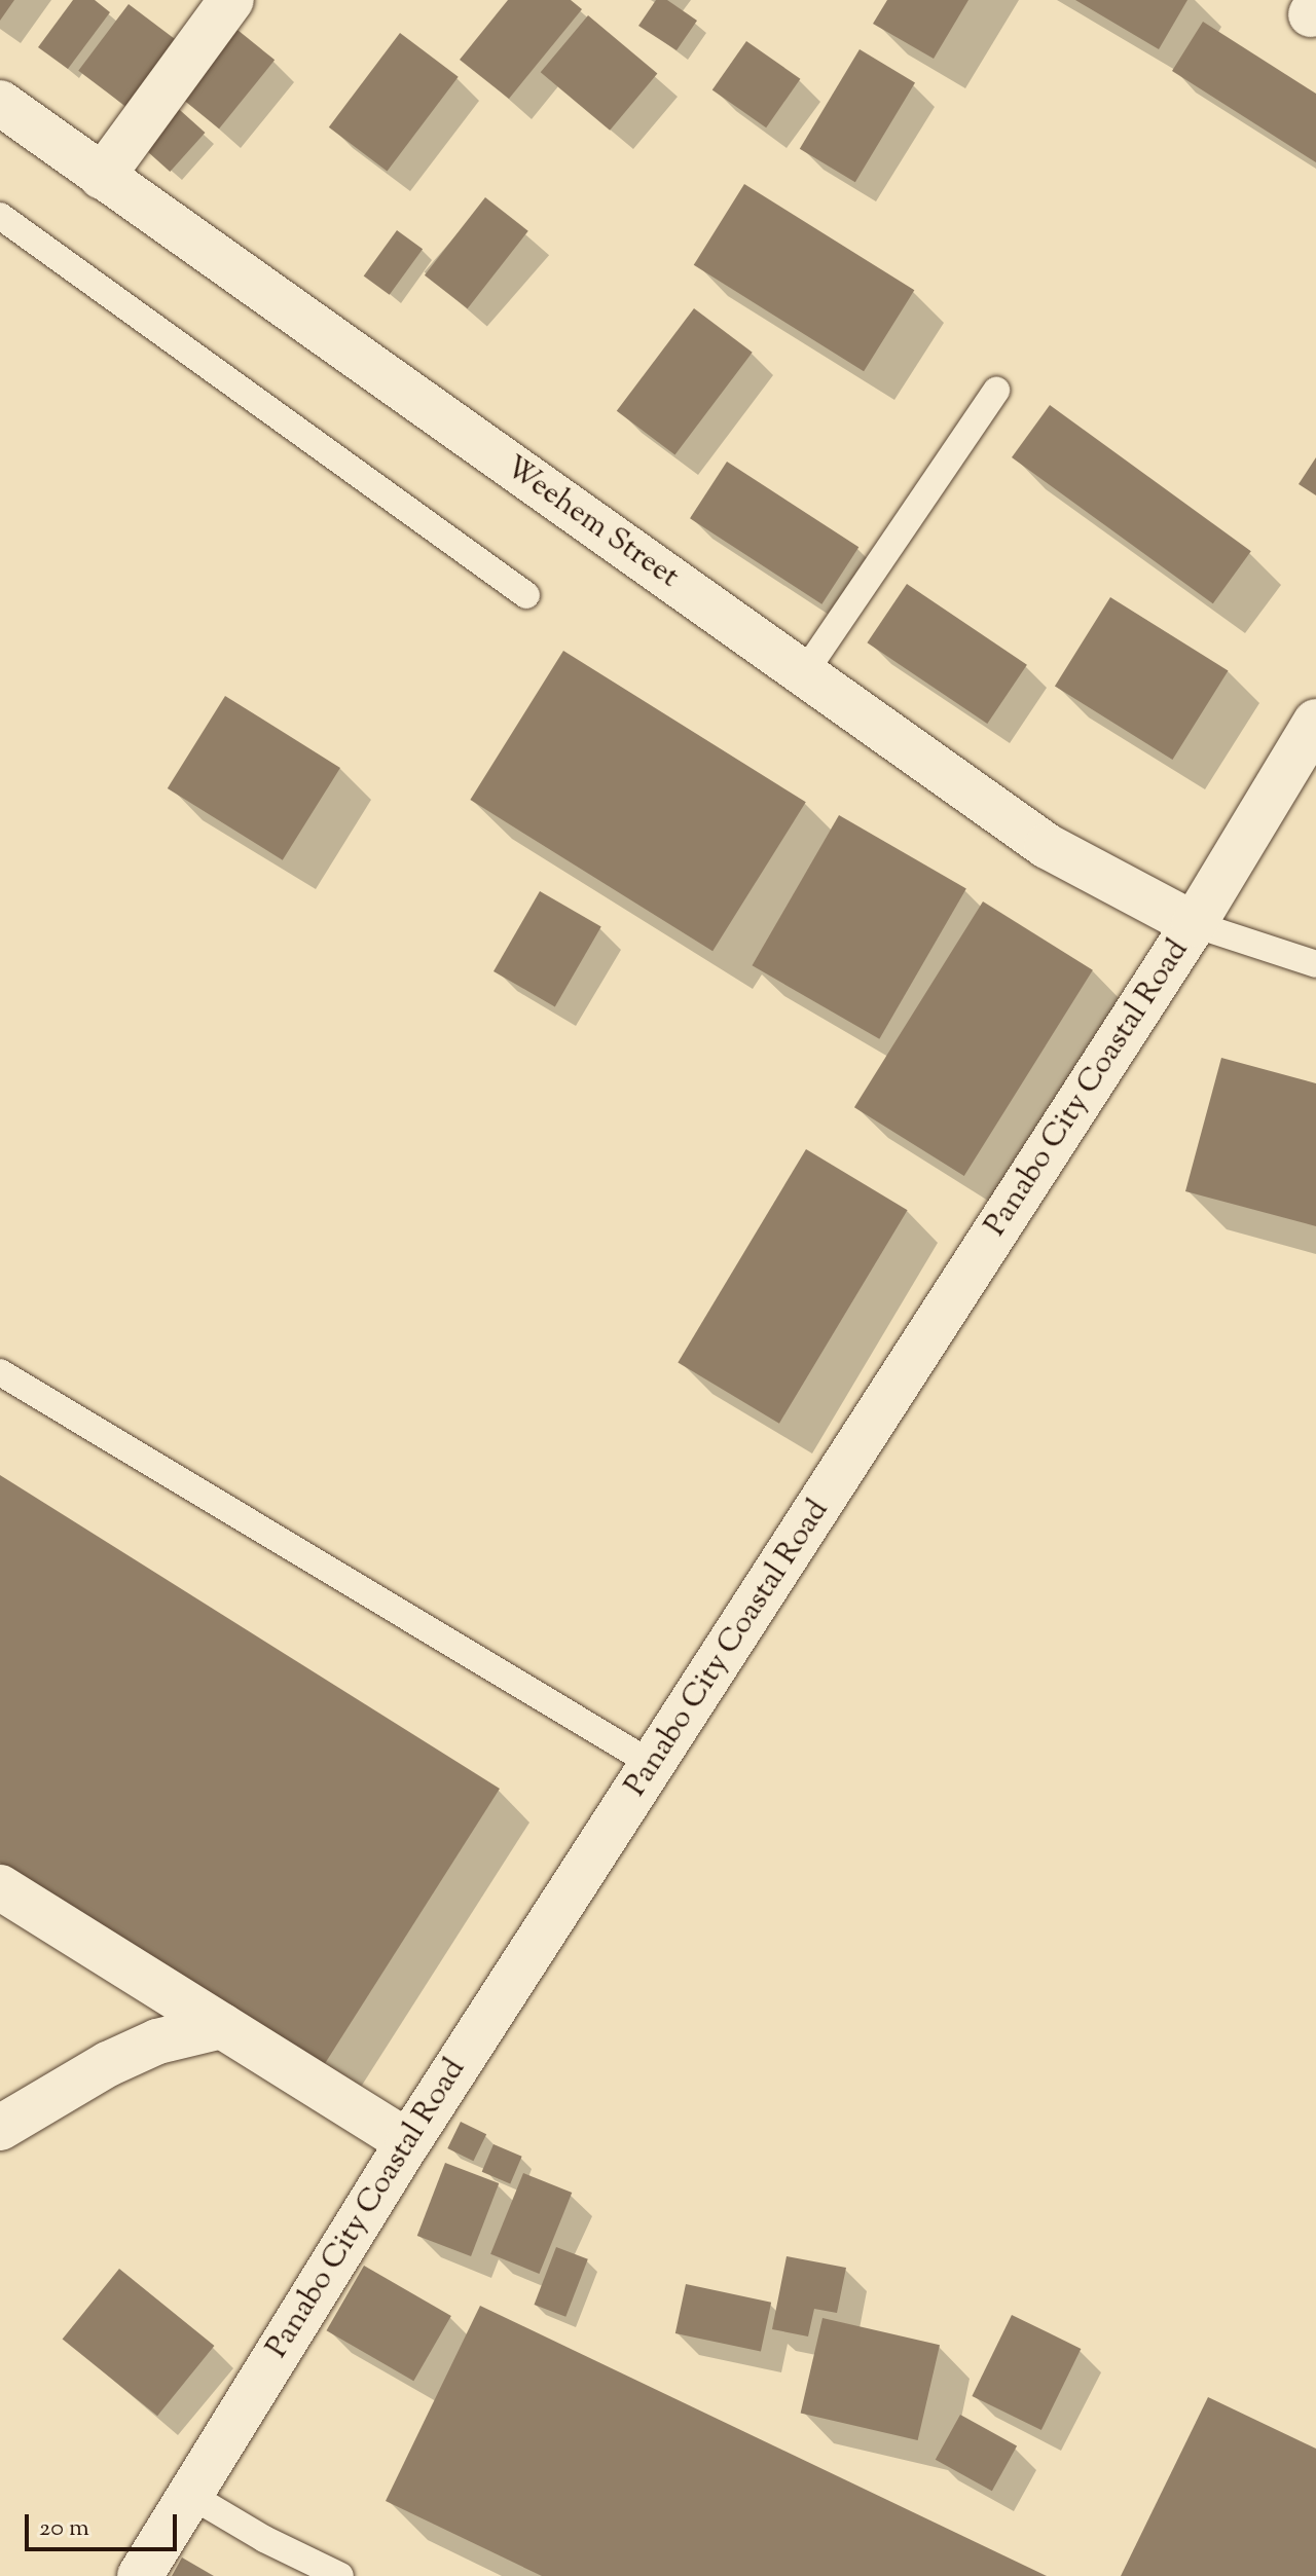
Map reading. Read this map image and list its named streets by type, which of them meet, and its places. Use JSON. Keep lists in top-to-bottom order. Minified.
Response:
{"streets":{"street":["Weehem Street","Panabo City Coastal Road"]},"crossings":[["Weehem Street","Panabo City Coastal Road"]],"scale_bar":"20 m"}
